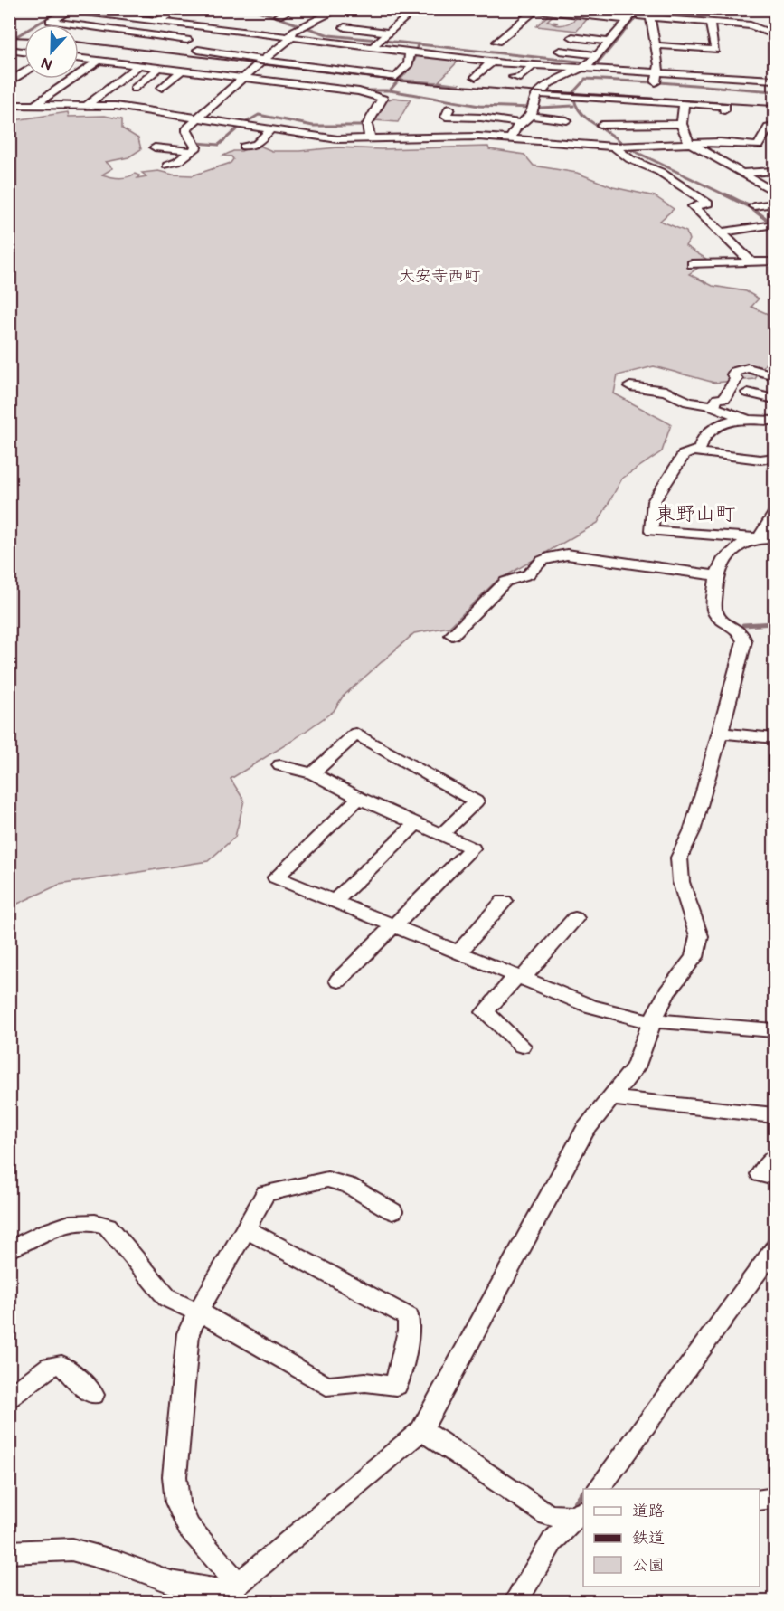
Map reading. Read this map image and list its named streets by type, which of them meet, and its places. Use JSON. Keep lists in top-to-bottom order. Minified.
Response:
{"districts":["大安寺西町","東野山町"],"legend":["道路","鉄道","公園"],"north":"bottom"}
